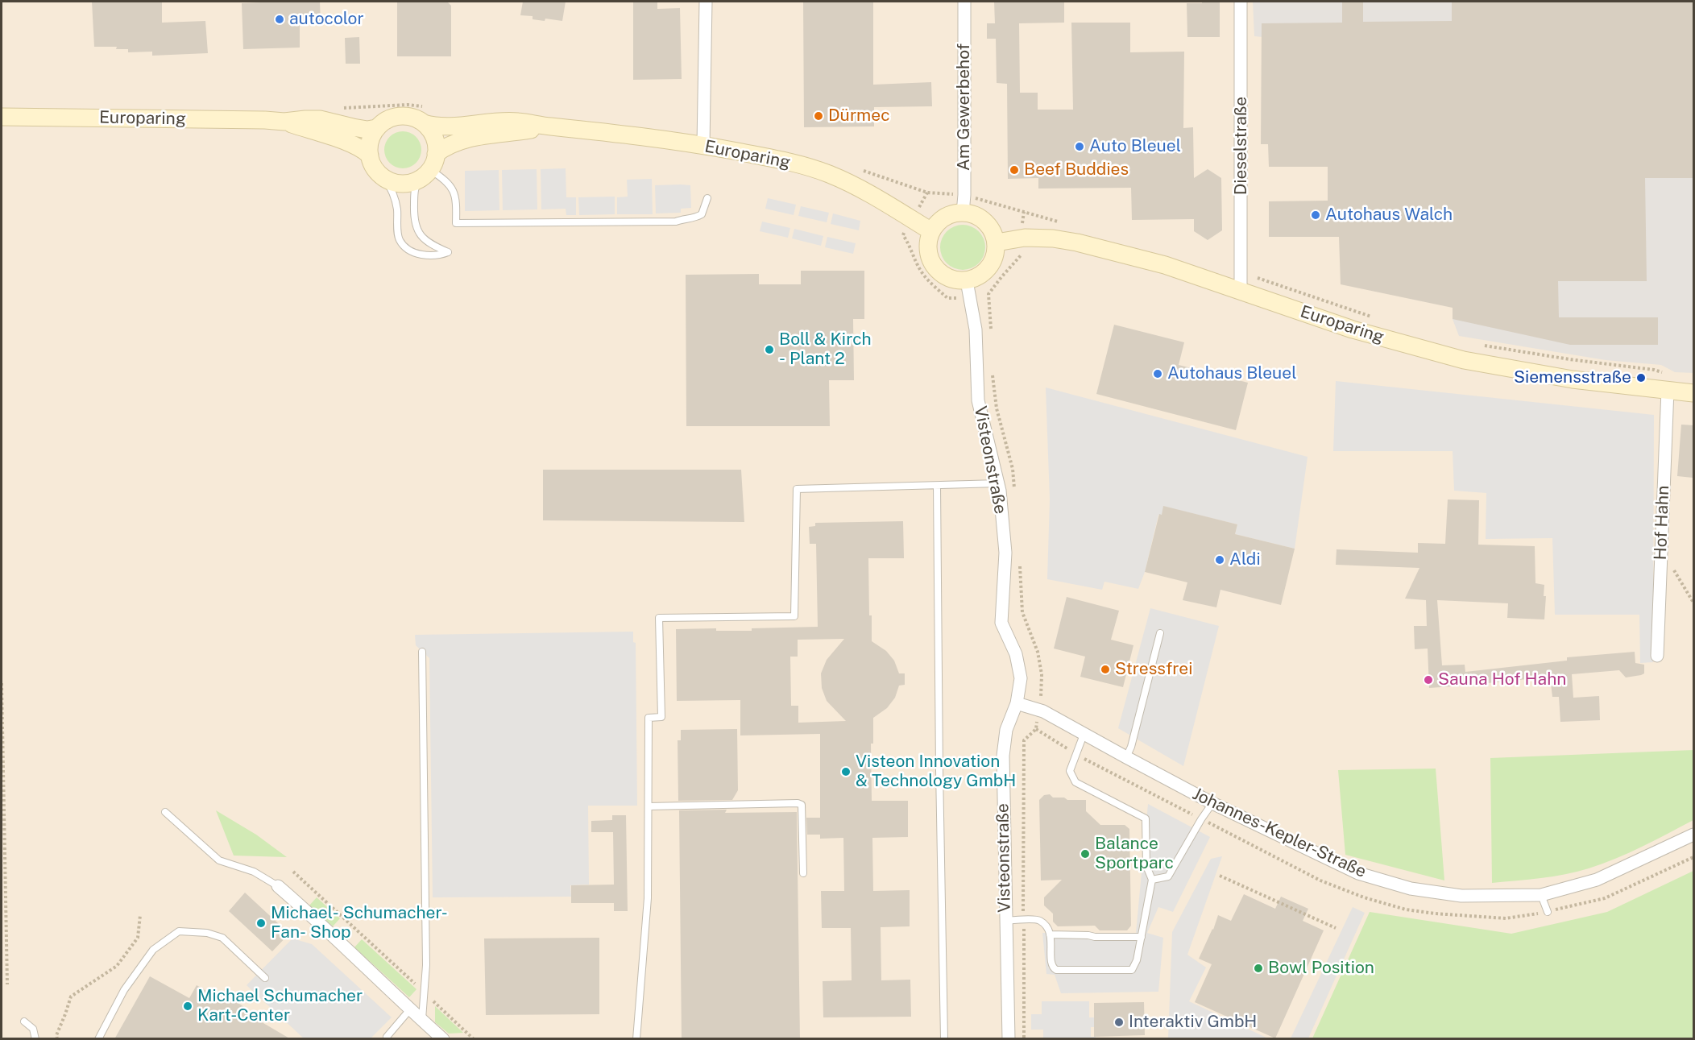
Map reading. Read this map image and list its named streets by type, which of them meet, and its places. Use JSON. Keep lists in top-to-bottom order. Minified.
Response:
{"streets":{"street":["Am Gewerbehof","Europaring","Dieselstraße","Visteonstraße","Hof Hahn","Johannes-Kepler-Straße"]},"crossings":[["Am Gewerbehof","Europaring"],["Am Gewerbehof","Visteonstraße"],["Europaring","Dieselstraße"],["Europaring","Visteonstraße"],["Europaring","Hof Hahn"],["Visteonstraße","Johannes-Kepler-Straße"]],"places":["autocolor","Dürmec","Auto Bleuel","Beef Buddies","Autohaus Walch","Boll & Kirch - Plant 2","Autohaus Bleuel","Siemensstraße","Aldi","Stressfrei","Sauna Hof Hahn","Visteon Innovation & Technology GmbH","Balance Sportparc","Michael- Schumacher- Fan- Shop","Bowl Position","Michael Schumacher Kart-Center","Interaktiv GmbH"]}
